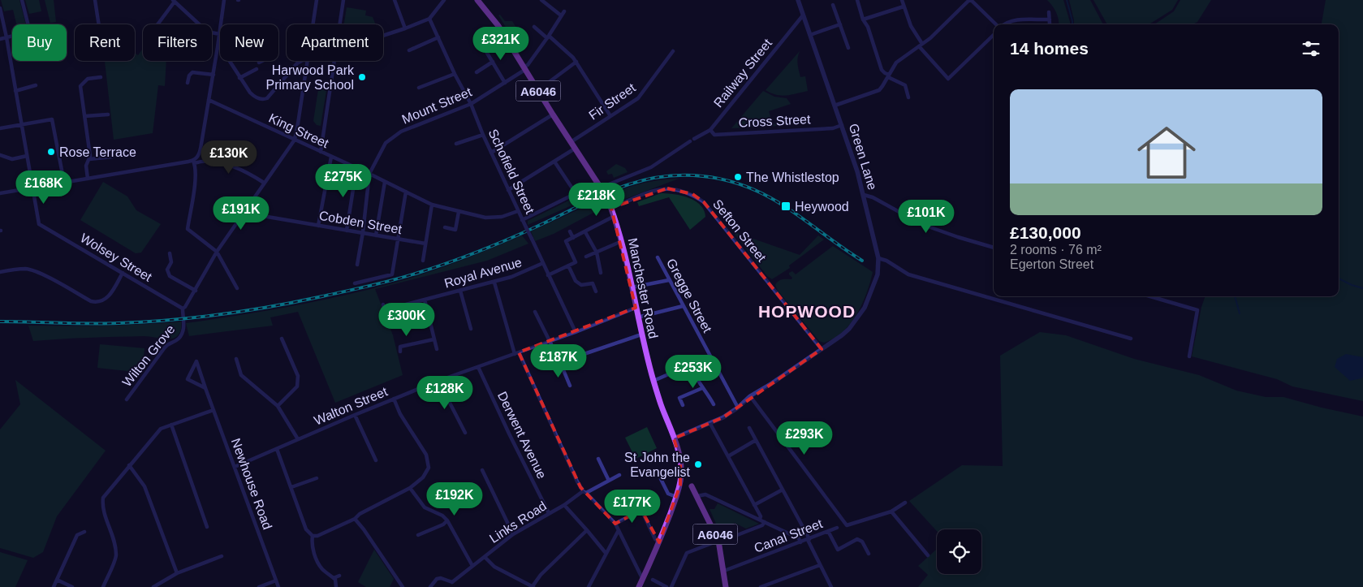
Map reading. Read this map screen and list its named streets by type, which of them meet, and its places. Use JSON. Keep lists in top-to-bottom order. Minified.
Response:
{"streets":{"main road":["A6046","Manchester Road"],"street":["Railway Street","Fir Street","Mount Street","Cross Street","King Street","Green Lane","Schofield Street","Cobden Street","Sefton Street","Wolsey Street","Royal Avenue","Gregge Street","Wilton Grove","Walton Street","Derwent Avenue","Newhouse Road","Links Road","Canal Street"]},"crossings":[["Railway Street","A6046"],["Railway Street","Cross Street"],["Railway Street","Green Lane"],["Railway Street","Schofield Street"],["A6046","Fir Street"],["A6046","Mount Street"],["A6046","Sefton Street"],["A6046","Manchester Road"],["A6046","Canal Street"],["Mount Street","King Street"],["Mount Street","Schofield Street"],["Cross Street","Green Lane"],["King Street","Schofield Street"],["Green Lane","Sefton Street"],["Green Lane","Manchester Road"],["Green Lane","Gregge Street"],["Schofield Street","Royal Avenue"],["Schofield Street","Walton Street"],["Sefton Street","Manchester Road"],["Wolsey Street","Wilton Grove"],["Manchester Road","Walton Street"],["Walton Street","Derwent Avenue"],["Walton Street","Newhouse Road"],["Derwent Avenue","Links Road"]],"districts":["HOPWOOD"],"places":{"other":["Harwood Park Primary School","Rose Terrace","The Whistlestop","St John the Evangelist"],"transit":["Heywood"]},"page":{"chip":["Buy","Rent","Filters","New","Apartment"],"heading":"14 homes","price":["£321K","£130K","£275K","£168K","£218K","£191K","£101K","£300K","£187K","£253K","£128K","£293K","£192K","£177K"],"list":[{"name":"£130,000","note":"2 rooms · 76 m² · Egerton Street"}]}}
